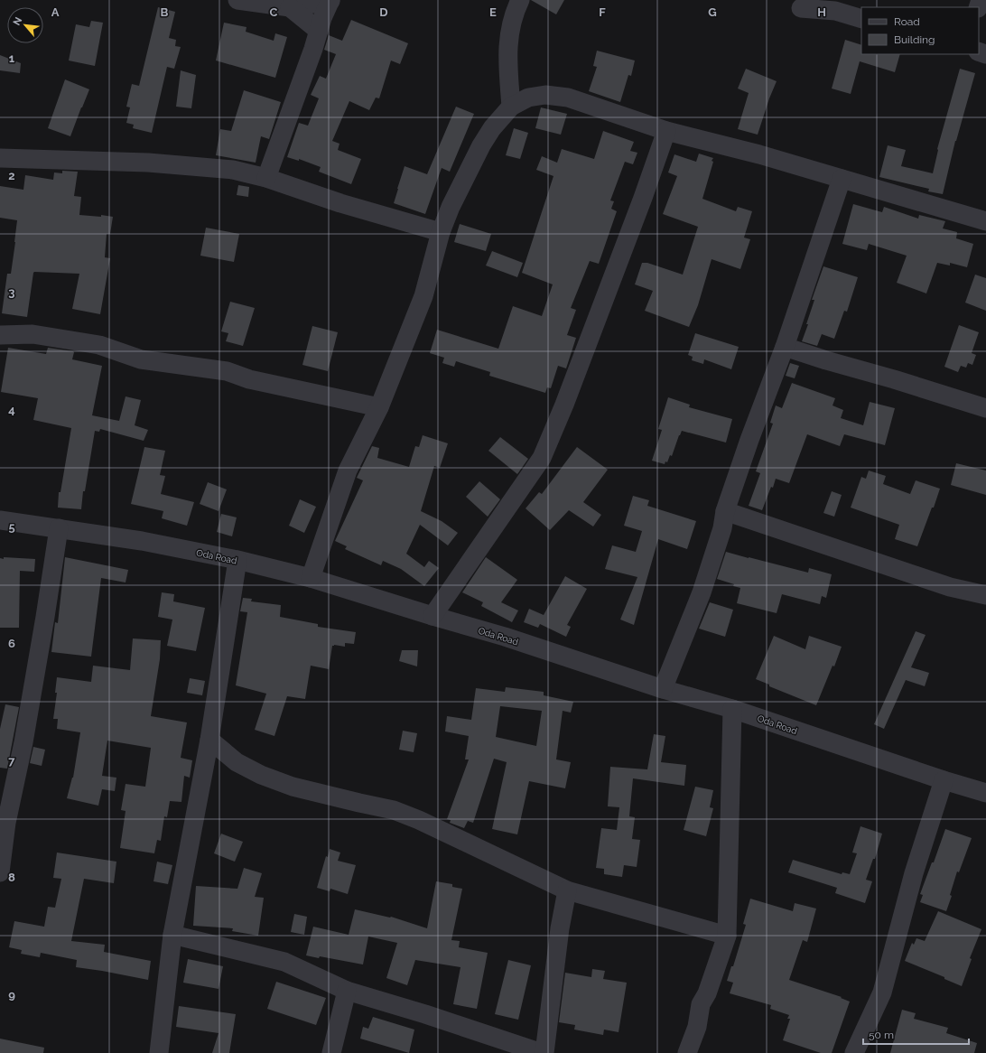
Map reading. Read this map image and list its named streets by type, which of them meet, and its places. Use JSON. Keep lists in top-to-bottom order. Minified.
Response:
{"streets":{"street":["Oda Road"]},"legend":["Road","Building"],"scale_bar":"50 m","north":"top left","grid":{"columns":["A","B","C","D","E","F","G","H"],"rows":["1","2","3","4","5","6","7","8","9"]}}
